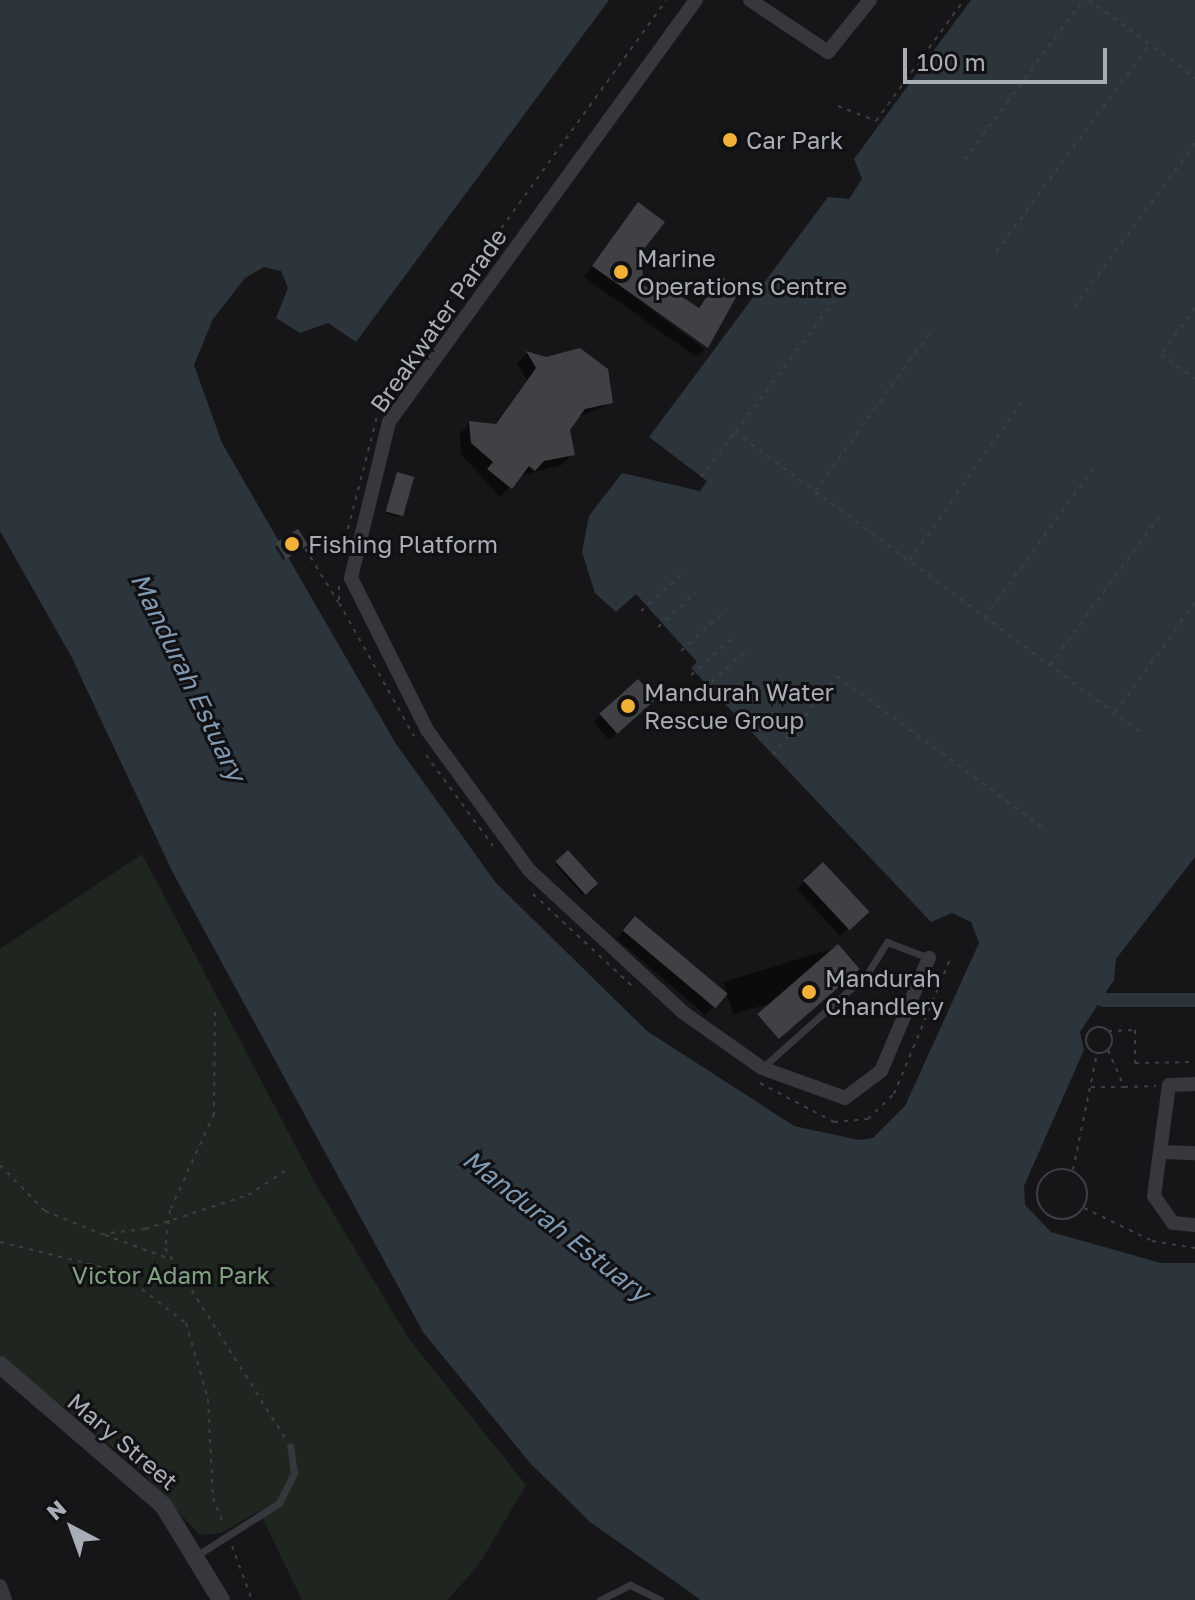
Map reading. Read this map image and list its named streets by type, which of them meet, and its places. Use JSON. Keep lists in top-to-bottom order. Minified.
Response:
{"streets":{"street":["Breakwater Parade","Mary Street"]},"water":["Mandurah Estuary"],"parks":["Victor Adam Park"],"places":["Car Park","Marine Operations Centre","Fishing Platform","Mandurah Water Rescue Group","Mandurah Chandlery"],"scale_bar":"100 m","north":"top left"}
